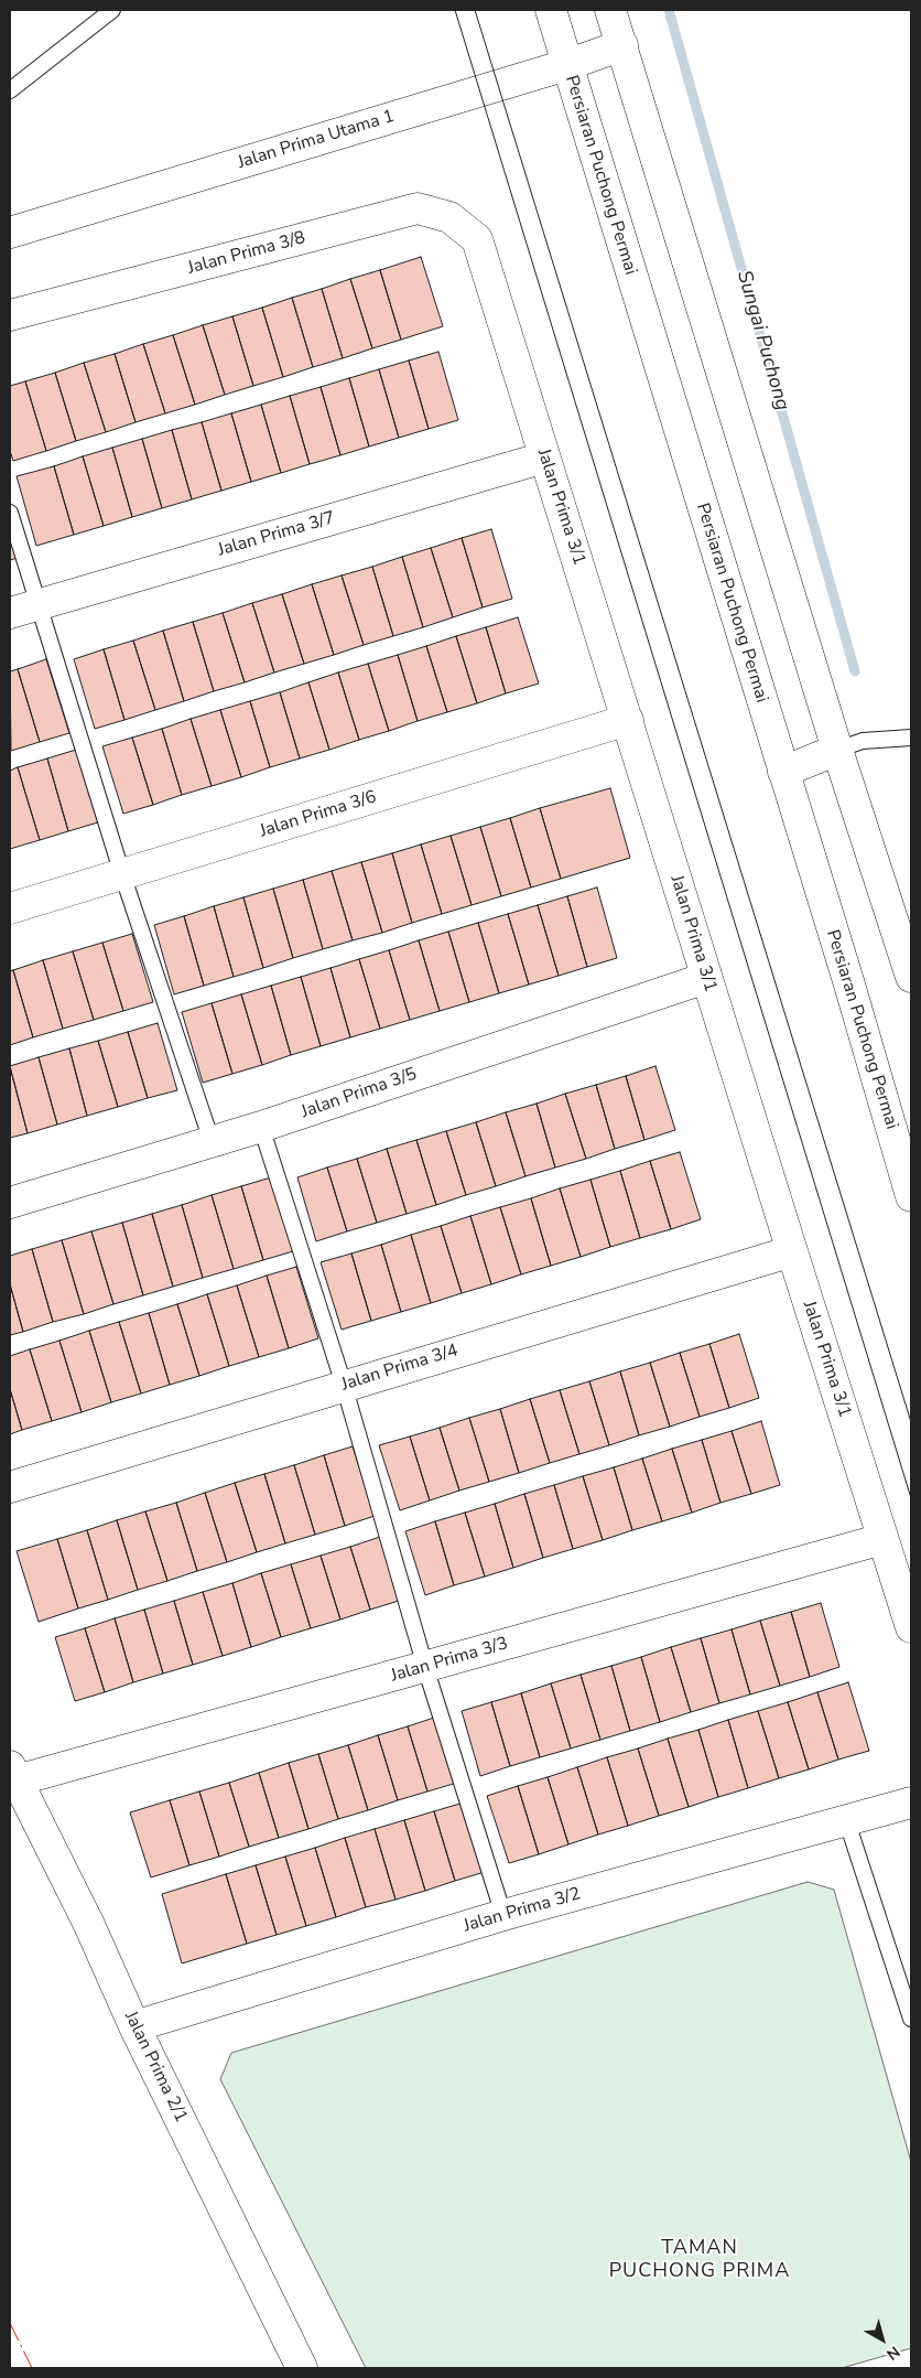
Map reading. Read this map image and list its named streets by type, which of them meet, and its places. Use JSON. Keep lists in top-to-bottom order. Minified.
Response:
{"streets":{"street":["Jalan Prima Utama 1","Persiaran Puchong Permai","Jalan Prima 3/8","Jalan Prima 3/1","Jalan Prima 3/7","Jalan Prima 3/6","Jalan Prima 3/5","Jalan Prima 3/4","Jalan Prima 3/3","Jalan Prima 3/2","Jalan Prima 2/1"]},"crossings":[["Jalan Prima Utama 1","Persiaran Puchong Permai"],["Jalan Prima 3/8","Jalan Prima 3/1"],["Jalan Prima 3/1","Jalan Prima 3/7"],["Jalan Prima 3/1","Jalan Prima 3/6"],["Jalan Prima 3/1","Jalan Prima 3/5"],["Jalan Prima 3/1","Jalan Prima 3/4"],["Jalan Prima 3/1","Jalan Prima 3/3"],["Jalan Prima 3/3","Jalan Prima 2/1"],["Jalan Prima 3/2","Jalan Prima 2/1"]],"districts":["TAMAN PUCHONG PRIMA"],"water":["Sungai Puchong"],"north":"bottom right"}
